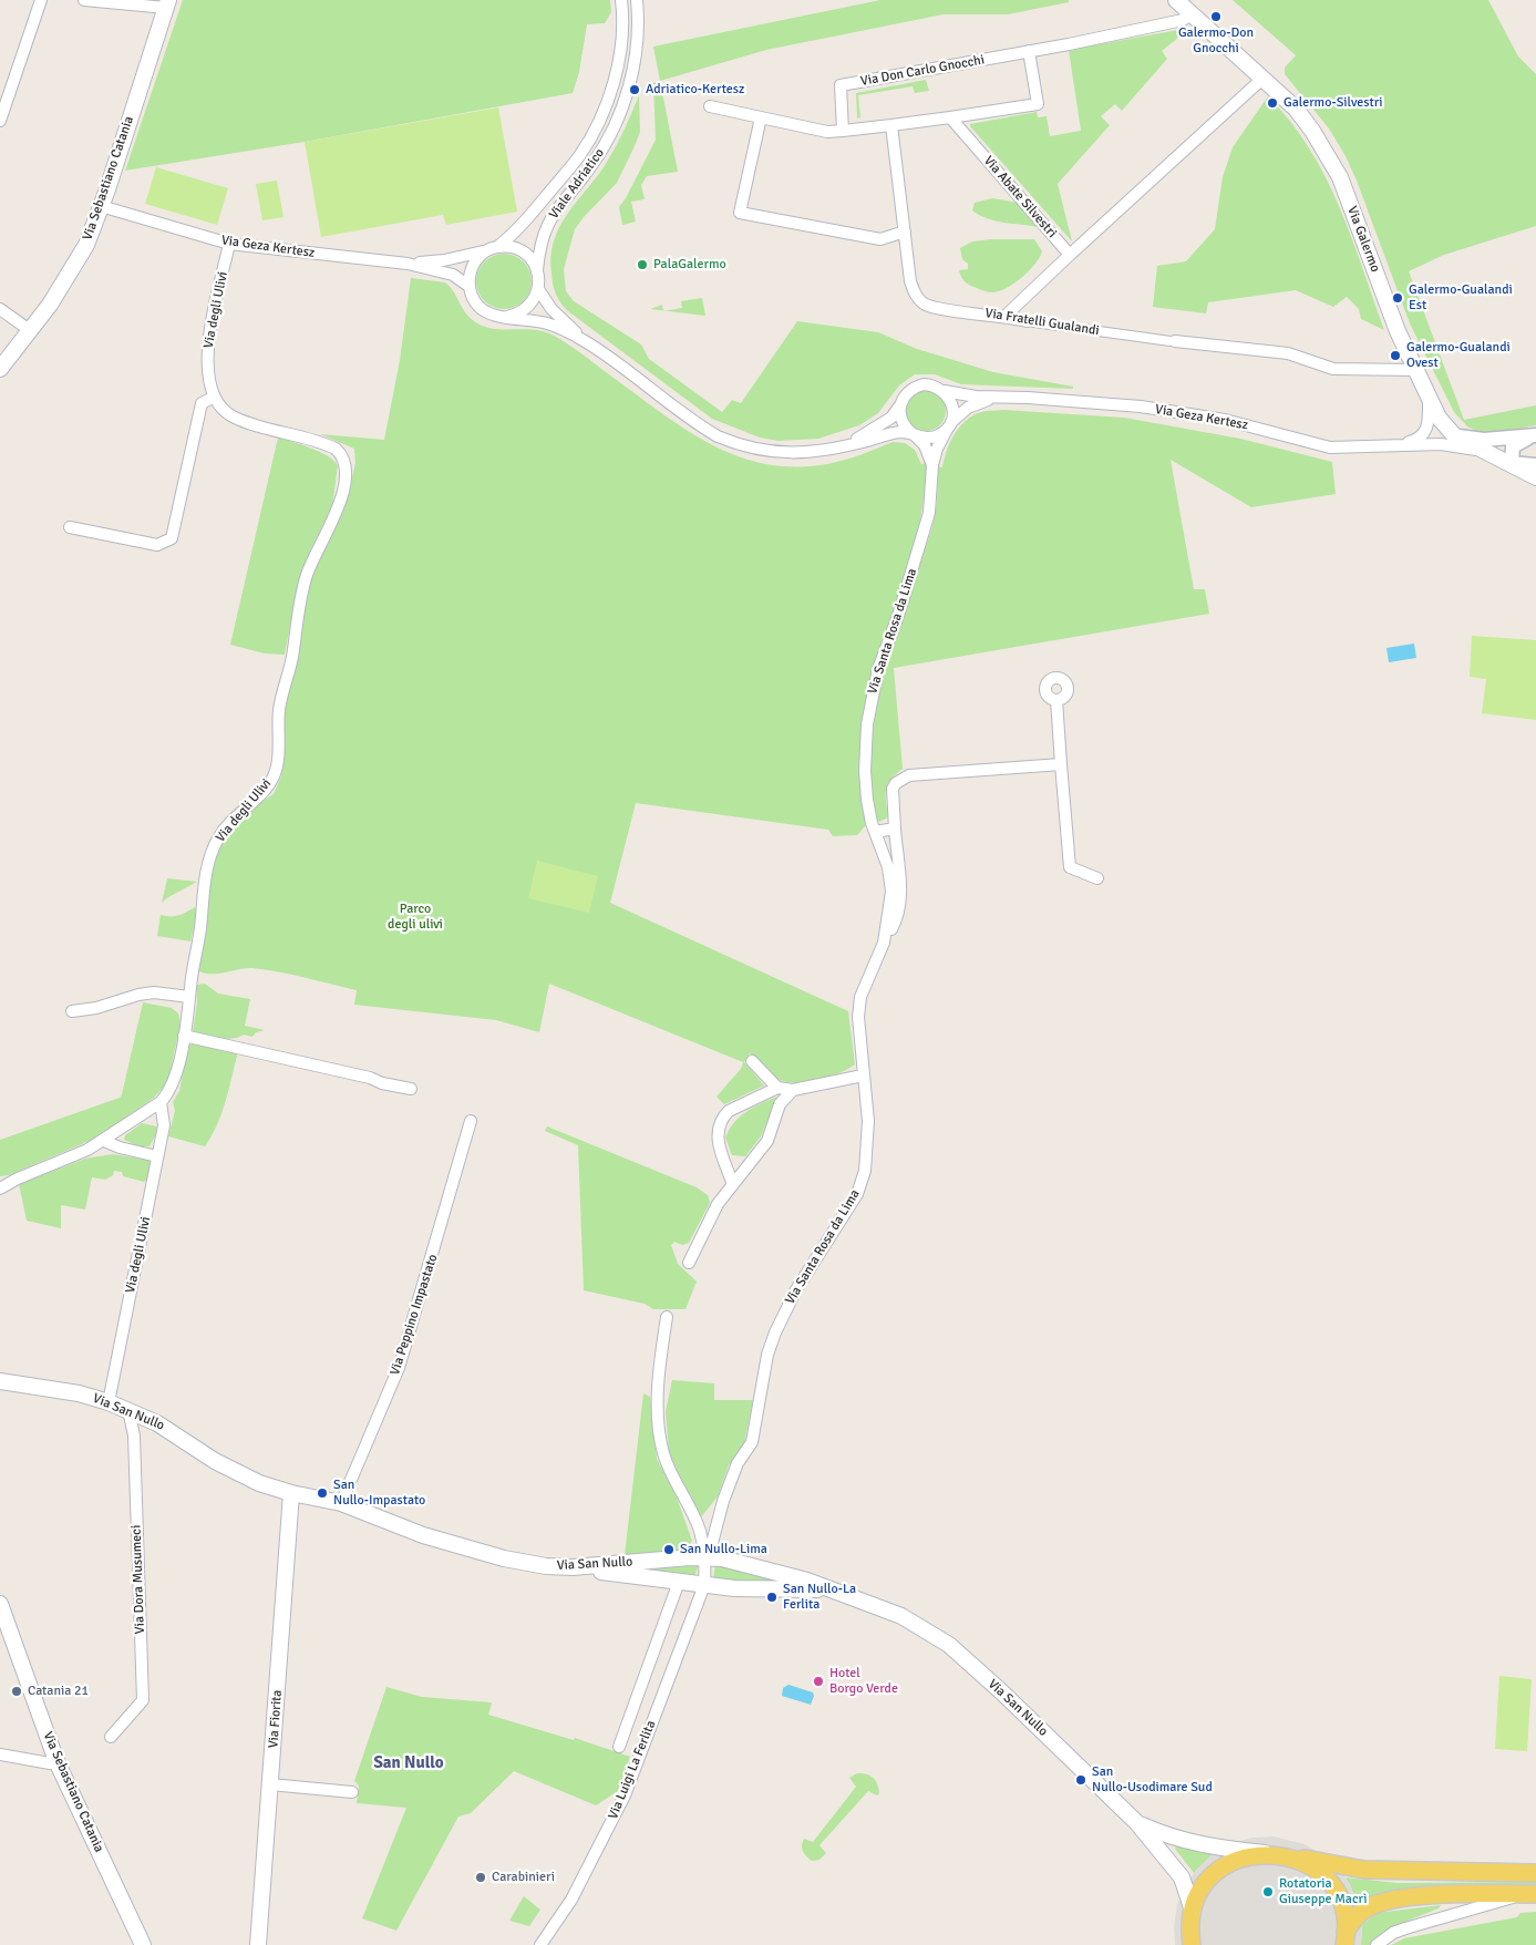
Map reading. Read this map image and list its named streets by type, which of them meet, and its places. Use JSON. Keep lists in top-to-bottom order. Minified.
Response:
{"streets":{"main road":["Via Sebastiano Catania","Via Galermo","Via San Nullo","Via Fiorita"],"street":["Via Don Carlo Gnocchi","Viale Adriatico","Via Abate Silvestri","Via Geza Kertesz","Via degli Ulivi","Via Fratelli Gualandi","Via Santa Rosa da Lima","Via Peppino Impastato","Via Dora Musumeci","Via Luigi La Ferlita"]},"crossings":[["Via Don Carlo Gnocchi","Via Galermo"],["Via Sebastiano Catania","Via Geza Kertesz"],["Via Galermo","Via Geza Kertesz"],["Via Galermo","Via Fratelli Gualandi"],["Via Geza Kertesz","Via degli Ulivi"],["Via degli Ulivi","Via San Nullo"],["Via Santa Rosa da Lima","Via San Nullo"],["Via Peppino Impastato","Via San Nullo"],["Via San Nullo","Via Dora Musumeci"],["Via San Nullo","Via Fiorita"]],"districts":["San Nullo"],"parks":["Parco degli ulivi"],"places":["Galermo-Don Gnocchi","Adriatico-Kertesz","Galermo-Silvestri","PalaGalermo","Galermo-Gualandi Est","Galermo-Gualandi Ovest","San Nullo-Impastato","San Nullo-Lima","San Nullo-La Ferlita","Hotel Borgo Verde","Catania 21","San Nullo-Usodimare Sud","Carabinieri","Rotatoria Giuseppe Macrì"]}
